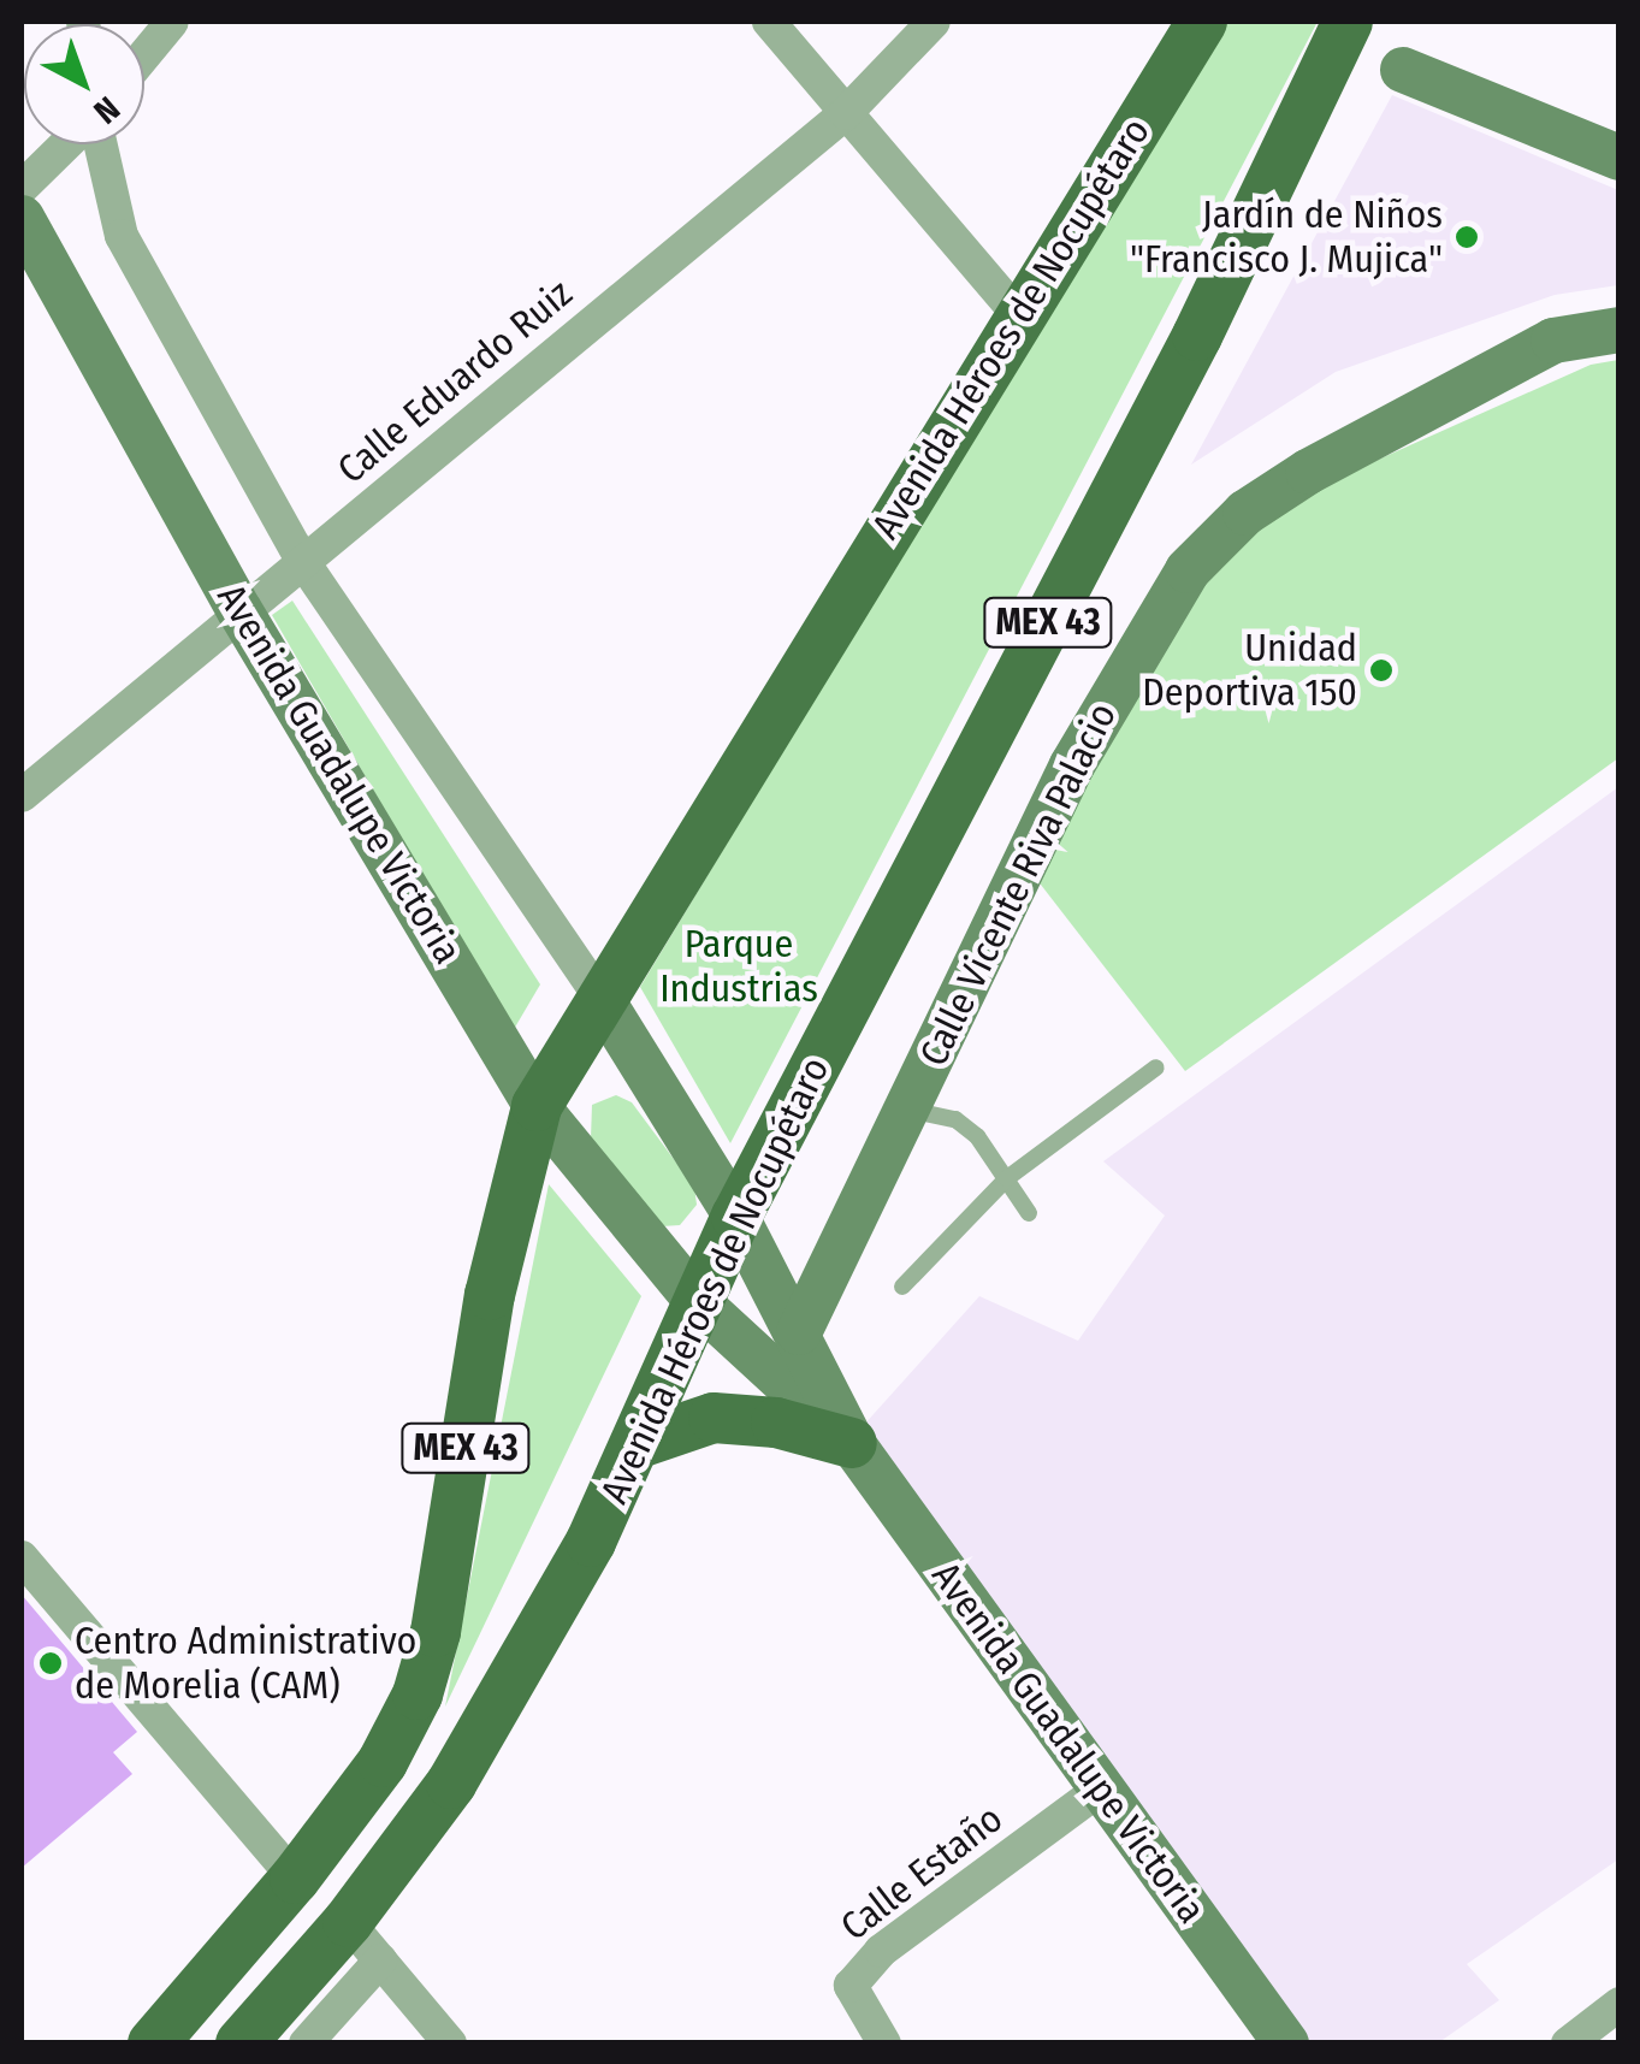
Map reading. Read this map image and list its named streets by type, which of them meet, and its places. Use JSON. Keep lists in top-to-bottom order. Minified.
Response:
{"streets":{"main road":["Avenida Héroes de Nocupétaro","MEX 43"],"street":["Calle Eduardo Ruiz","Avenida Guadalupe Victoria","Calle Vicente Riva Palacio","Calle Estaño"]},"crossings":[["Avenida Héroes de Nocupétaro","Avenida Guadalupe Victoria"],["Calle Eduardo Ruiz","Avenida Guadalupe Victoria"],["Avenida Guadalupe Victoria","Calle Vicente Riva Palacio"],["Avenida Guadalupe Victoria","Calle Estaño"]],"parks":["Parque Industrias"],"places":["Jardín de Niños \"Francisco J. Mujica\"","Unidad Deportiva 150","Centro Administrativo de Morelia (CAM)"],"north":"bottom right"}
